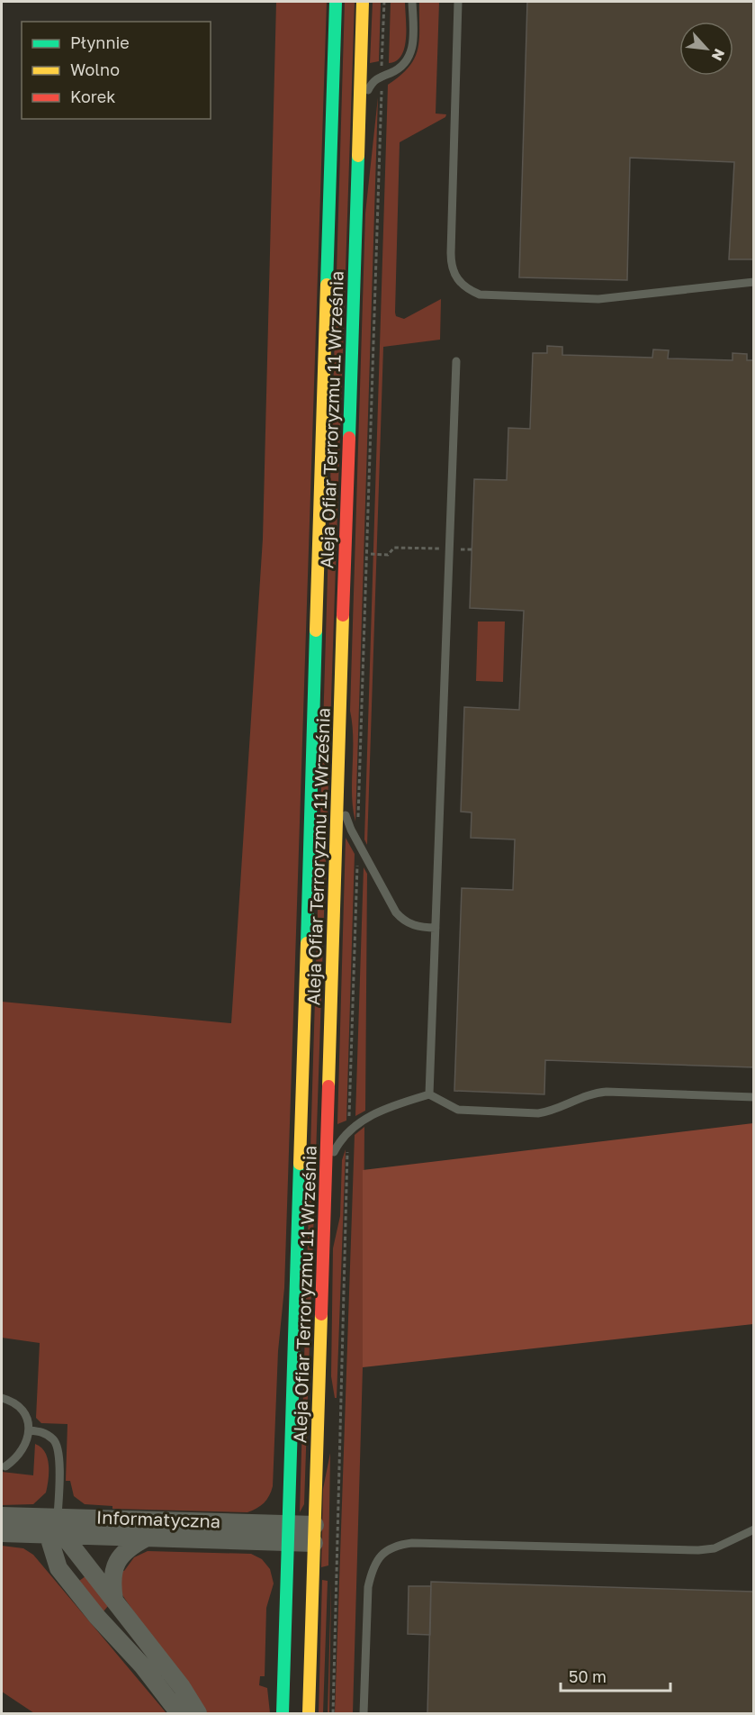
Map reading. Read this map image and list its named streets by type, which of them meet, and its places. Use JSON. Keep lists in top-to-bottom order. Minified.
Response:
{"streets":{"street":["Aleja Ofiar Terroryzmu 11 Września","Informatyczna"]},"crossings":[["Aleja Ofiar Terroryzmu 11 Września","Informatyczna"]],"legend":["Płynnie","Wolno","Korek"],"scale_bar":"50 m","north":"bottom right"}
